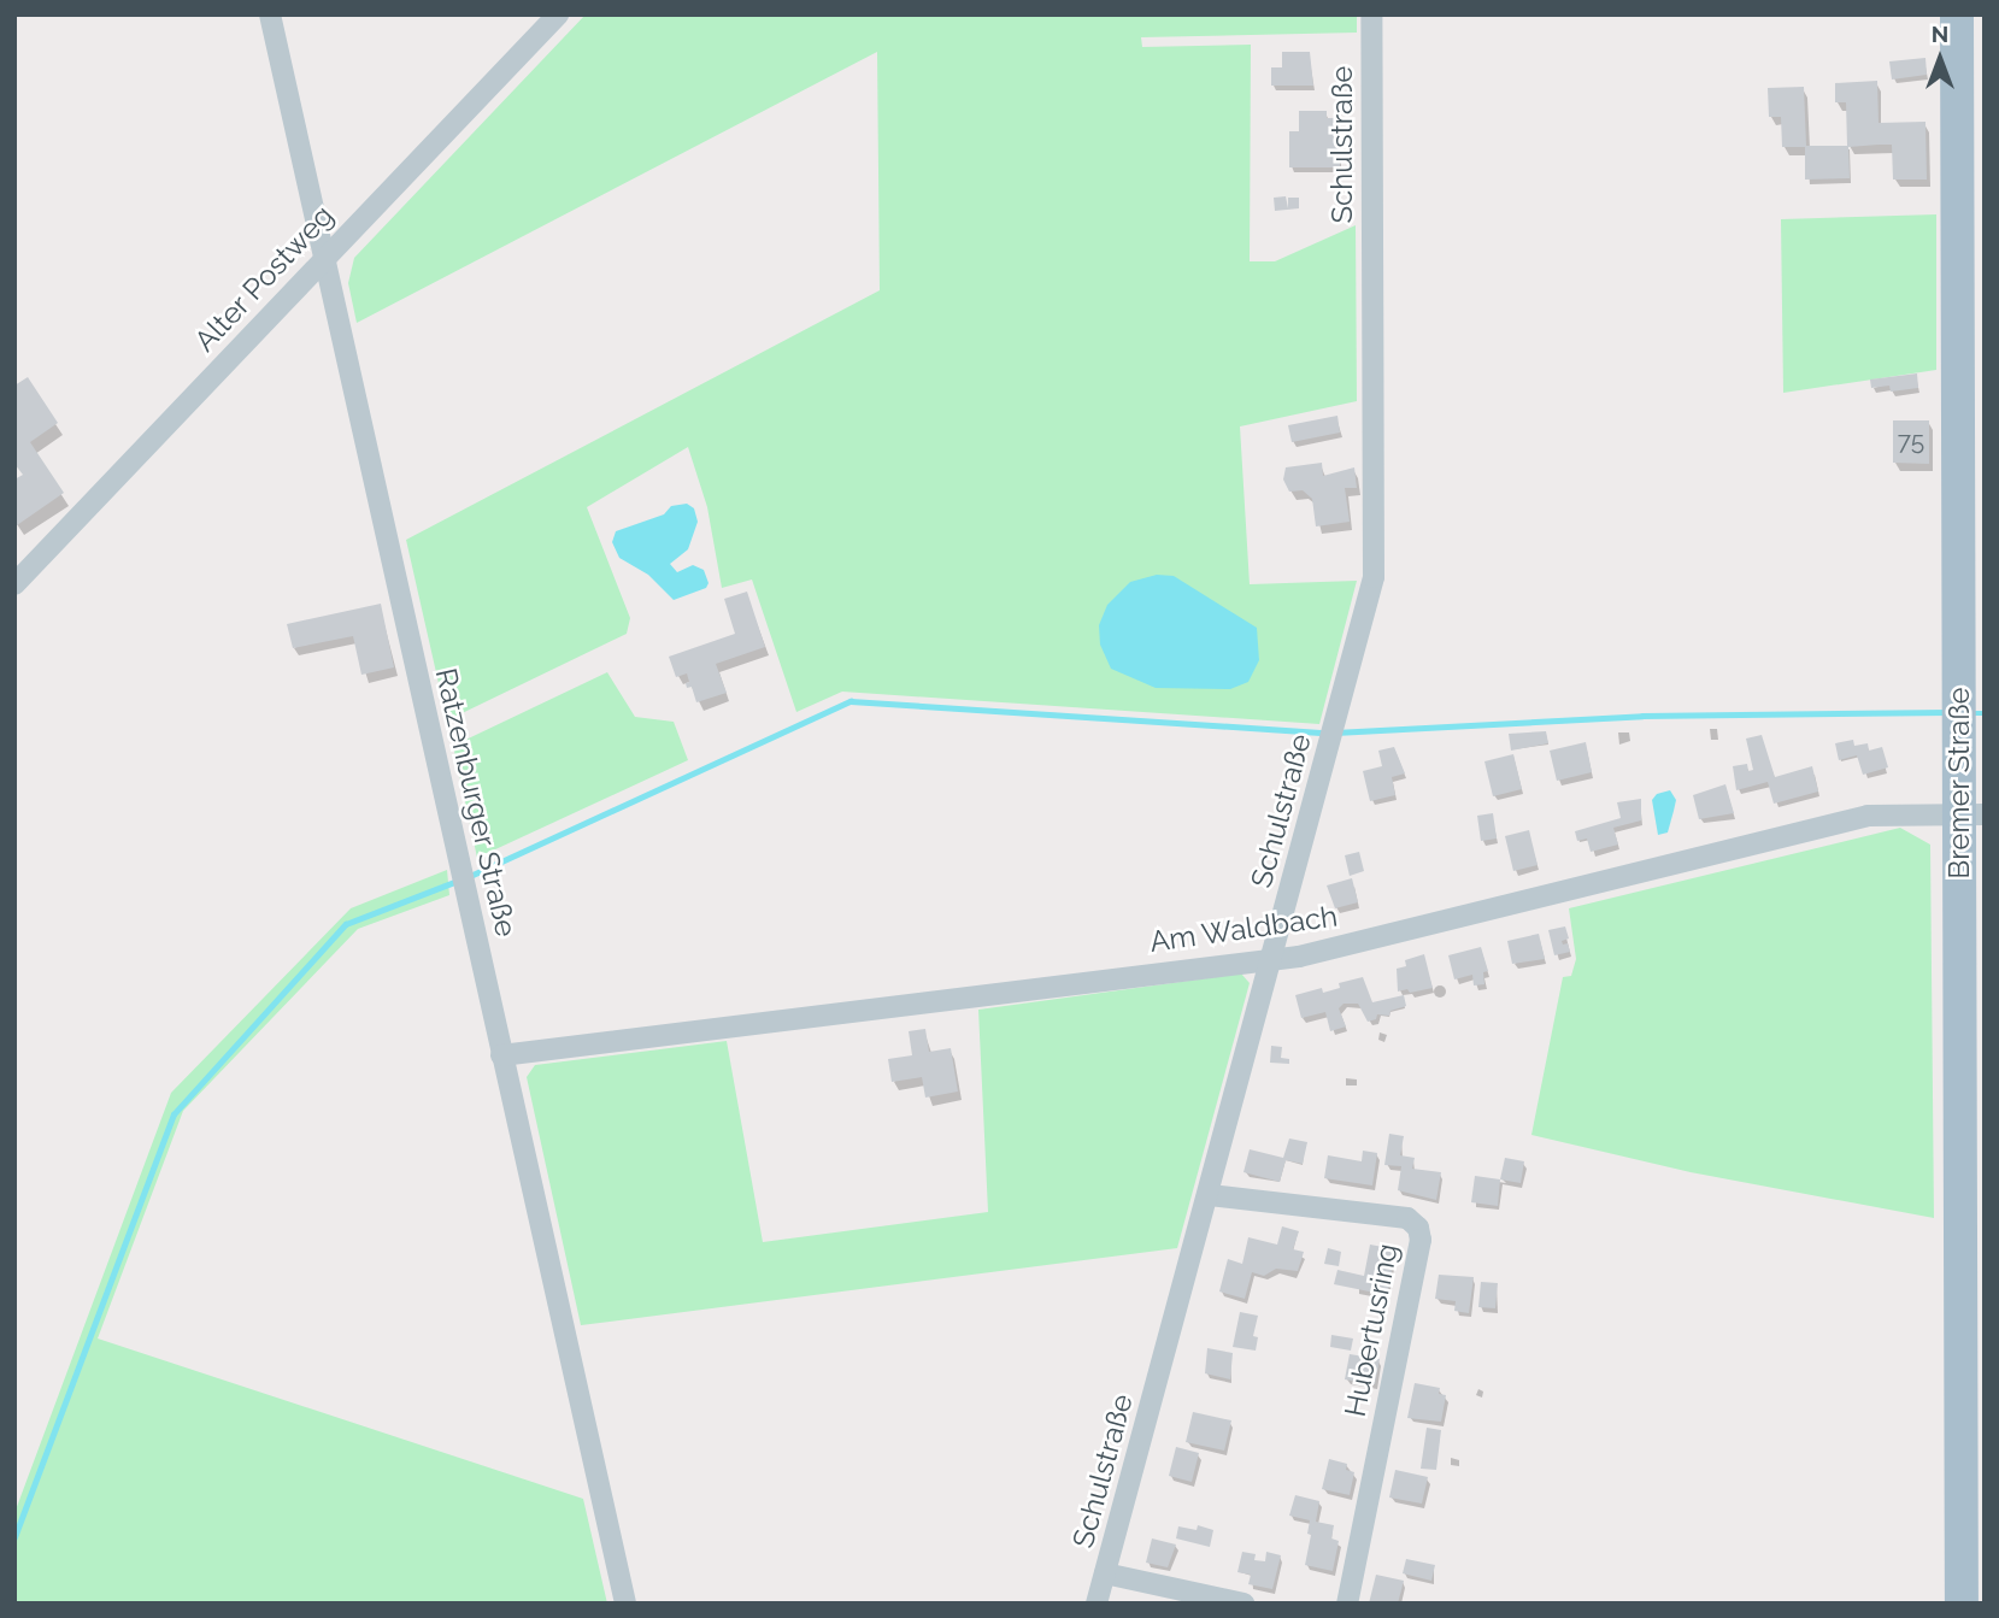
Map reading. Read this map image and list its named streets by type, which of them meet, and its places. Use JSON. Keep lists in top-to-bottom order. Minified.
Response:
{"streets":{"main road":["Bremer Straße"],"street":["Schulstraße","Alter Postweg","Ratzenburger Straße","Am Waldbach","Hubertusring"]},"crossings":[["Schulstraße","Am Waldbach"],["Schulstraße","Hubertusring"],["Alter Postweg","Ratzenburger Straße"],["Bremer Straße","Am Waldbach"],["Ratzenburger Straße","Am Waldbach"]],"house_numbers":["75"],"north":"top"}
